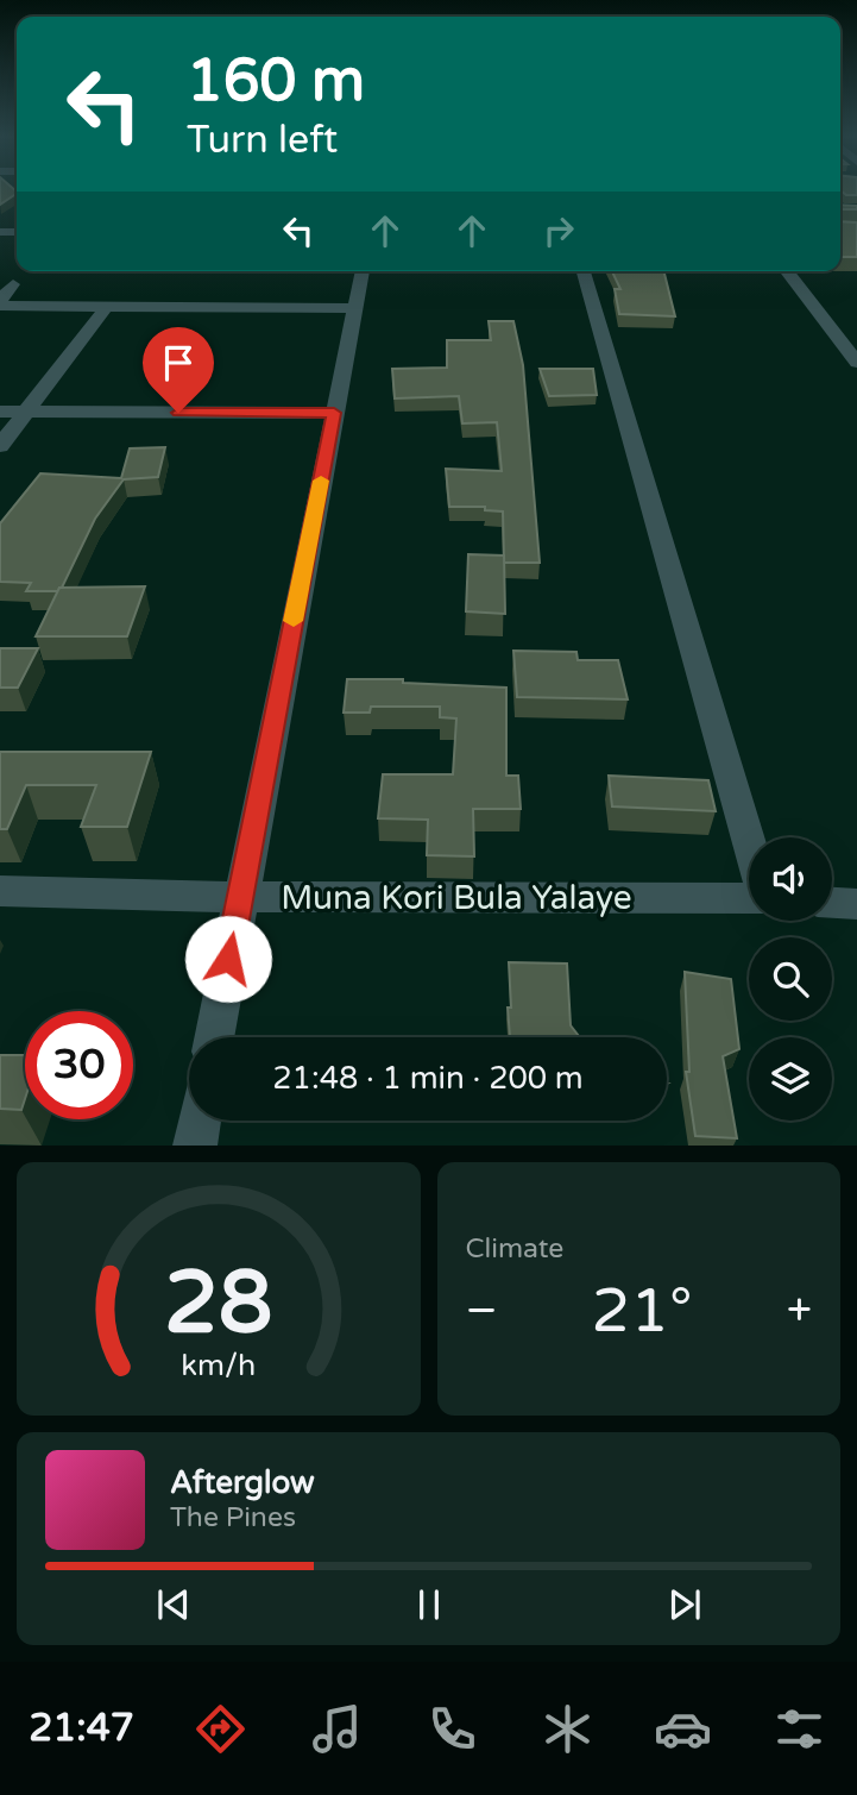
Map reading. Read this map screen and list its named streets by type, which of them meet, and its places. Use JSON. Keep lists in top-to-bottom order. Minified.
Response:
{"streets":{"street":["Muna Kori Bula Yalaye"]},"page":{"turn":["160 m","Turn left"],"limit":"30","trip":"21:48 · 1 min · 200 m","tile":"Climate","heat":["−","21°","+"],"song":["Afterglow","The Pines"],"tabs":"21:47","gauge":["28","km/h"]}}
